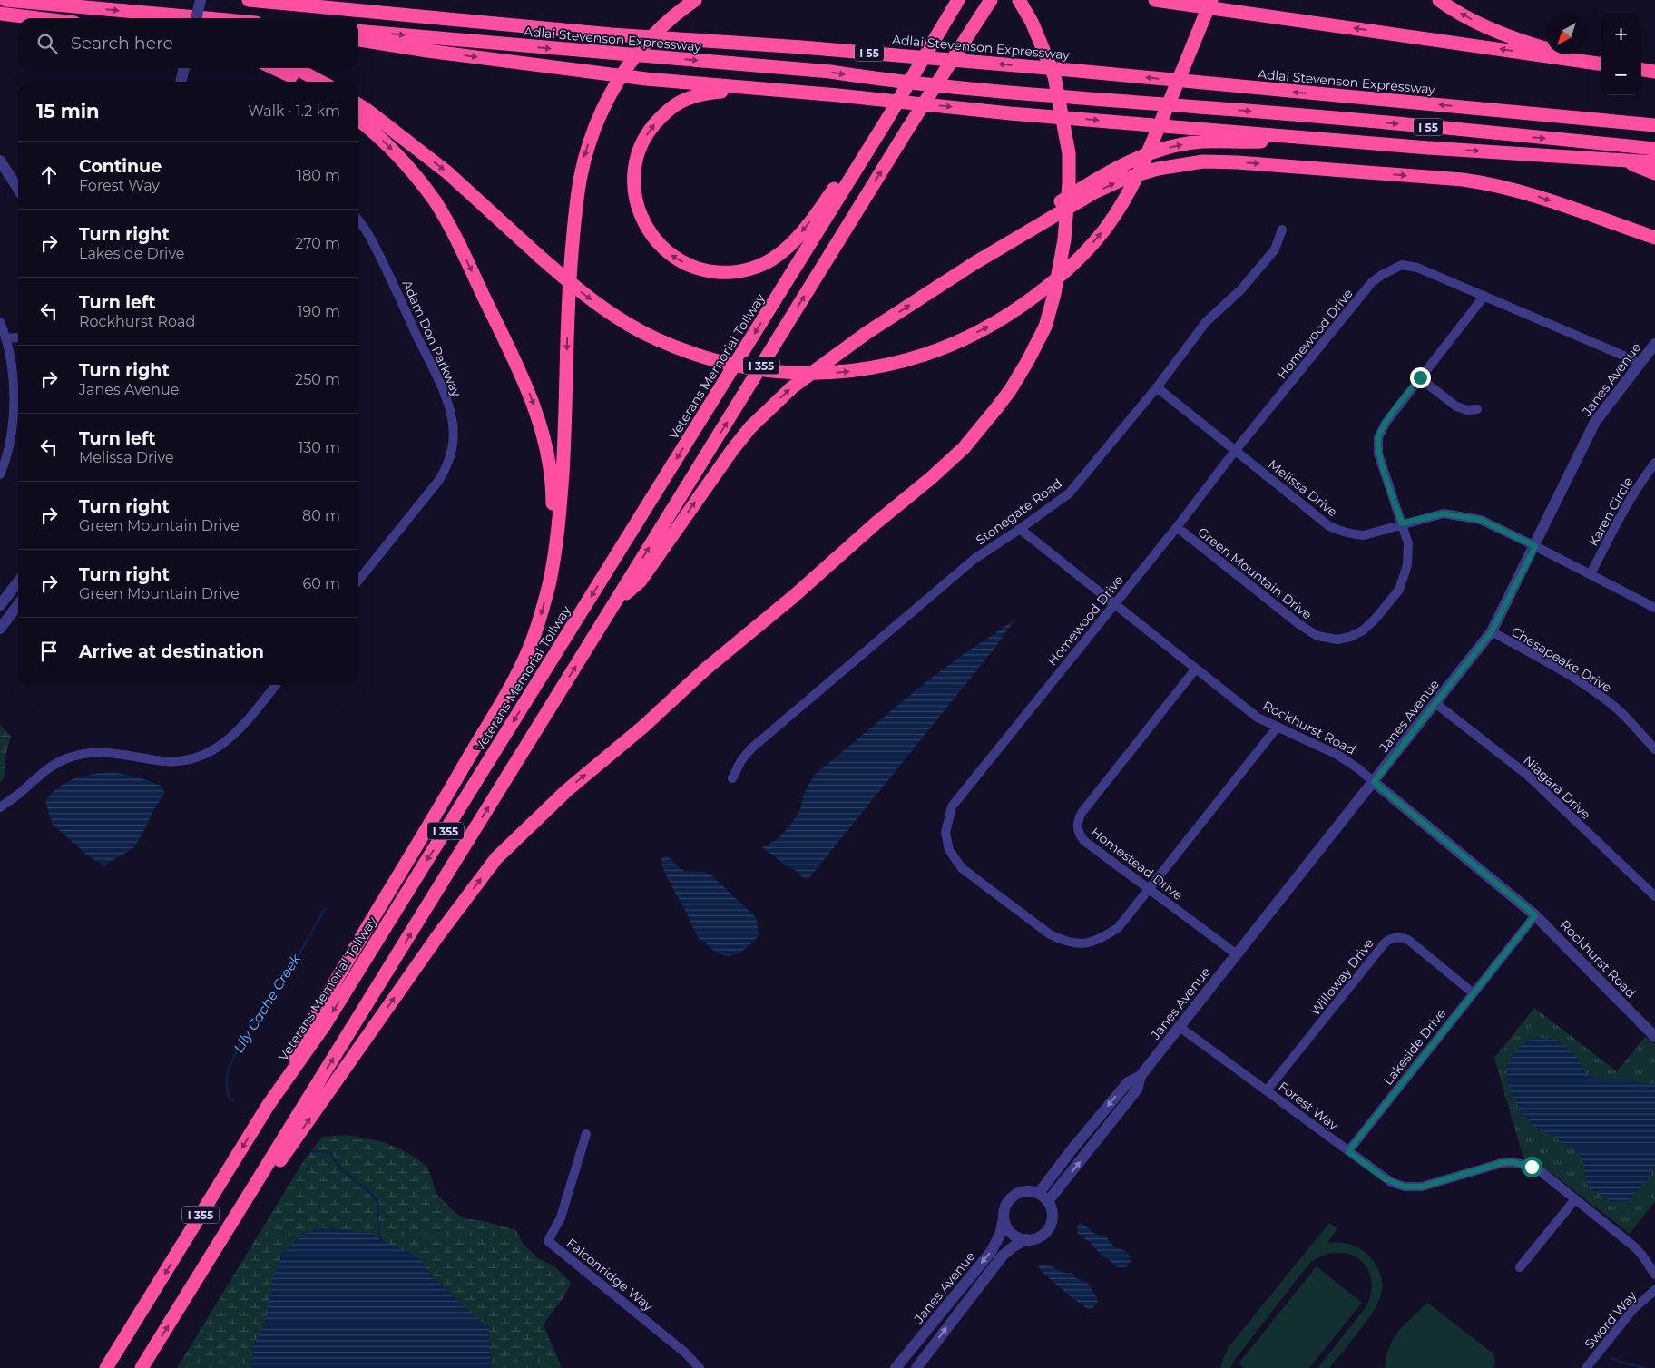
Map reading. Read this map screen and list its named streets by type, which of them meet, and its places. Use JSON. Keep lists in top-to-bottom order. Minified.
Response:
{"streets":{"highway":["Adlai Stevenson Expressway","I 55","I 355","Veterans Memorial Tollway"],"street":["Homewood Drive","Adam Don Parkway","Janes Avenue","Melissa Drive","Stonegate Road","Karen Circle","Green Mountain Drive","Chesapeake Drive","Rockhurst Road","Niagara Drive","Homestead Drive","Willoway Drive","Lakeside Drive","Forest Way","Falconridge Way","Sword Way"]},"crossings":[["Homewood Drive","Janes Avenue"],["Homewood Drive","Melissa Drive"],["Homewood Drive","Green Mountain Drive"],["Homewood Drive","Rockhurst Road"],["Homewood Drive","Homestead Drive"],["Janes Avenue","Melissa Drive"],["Janes Avenue","Chesapeake Drive"],["Janes Avenue","Rockhurst Road"],["Janes Avenue","Niagara Drive"],["Janes Avenue","Homestead Drive"],["Janes Avenue","Forest Way"],["Melissa Drive","Stonegate Road"],["Melissa Drive","Karen Circle"],["Melissa Drive","Green Mountain Drive"],["Stonegate Road","Rockhurst Road"],["Rockhurst Road","Homestead Drive"],["Rockhurst Road","Lakeside Drive"],["Willoway Drive","Lakeside Drive"],["Willoway Drive","Forest Way"],["Lakeside Drive","Forest Way"]],"water":["Lily Cache Creek"],"north":"bottom left","page":{"map_buttons":["+","−"],"search":"Search here","heading":["15 min","Walk · 1.2 km"],"list":[["Continue","Forest Way","180 m"],["Turn right","Lakeside Drive","270 m"],["Turn left","Rockhurst Road","190 m"],["Turn right","Janes Avenue","250 m"],["Turn left","Melissa Drive","130 m"],["Turn right","Green Mountain Drive","80 m"],["Turn right","Green Mountain Drive","60 m"],"Arrive at destination"]}}
